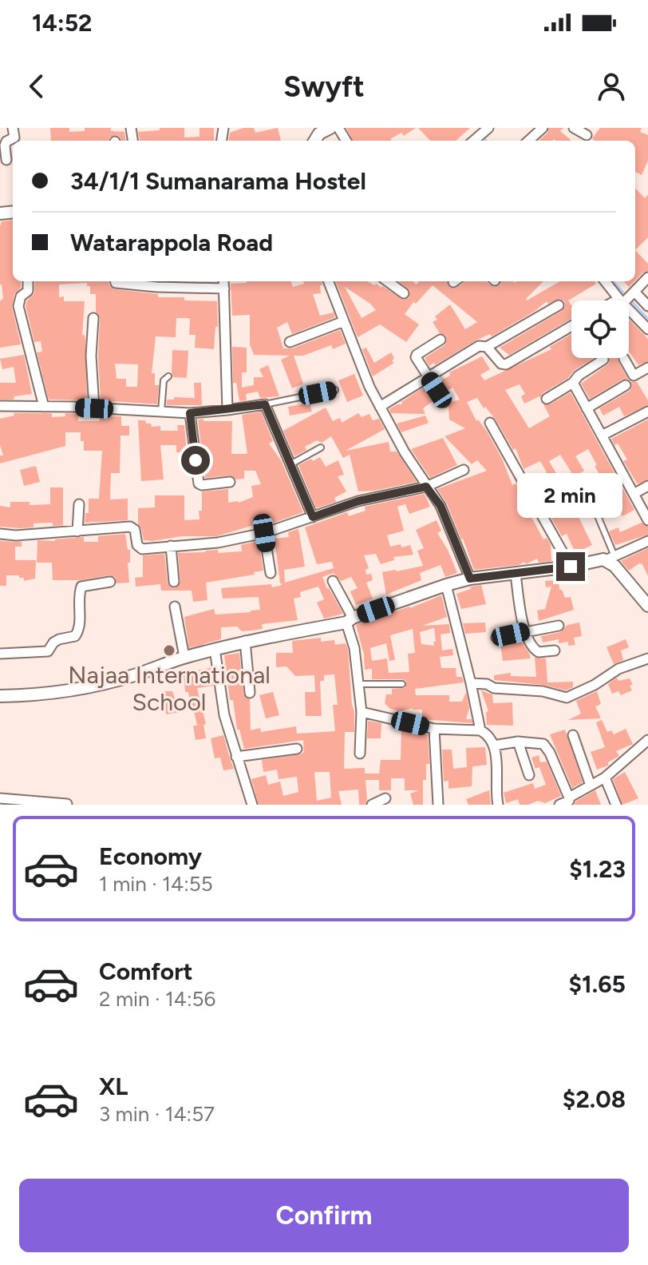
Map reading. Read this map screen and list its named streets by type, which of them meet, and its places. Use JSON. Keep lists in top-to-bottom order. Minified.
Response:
{"places":["Najaa International School"],"page":{"status":"14:52","header":"Swyft","banner":["34/1/1 Sumanarama Hostel","Watarappola Road"],"bubble":"2 min","list":[{"name":"Economy","note":"1 min · 14:55","value":"$1.23"},{"name":"Comfort","note":"2 min · 14:56","value":"$1.65"},{"name":"XL","note":"3 min · 14:57","value":"$2.08"}],"buttons":"Confirm"}}
